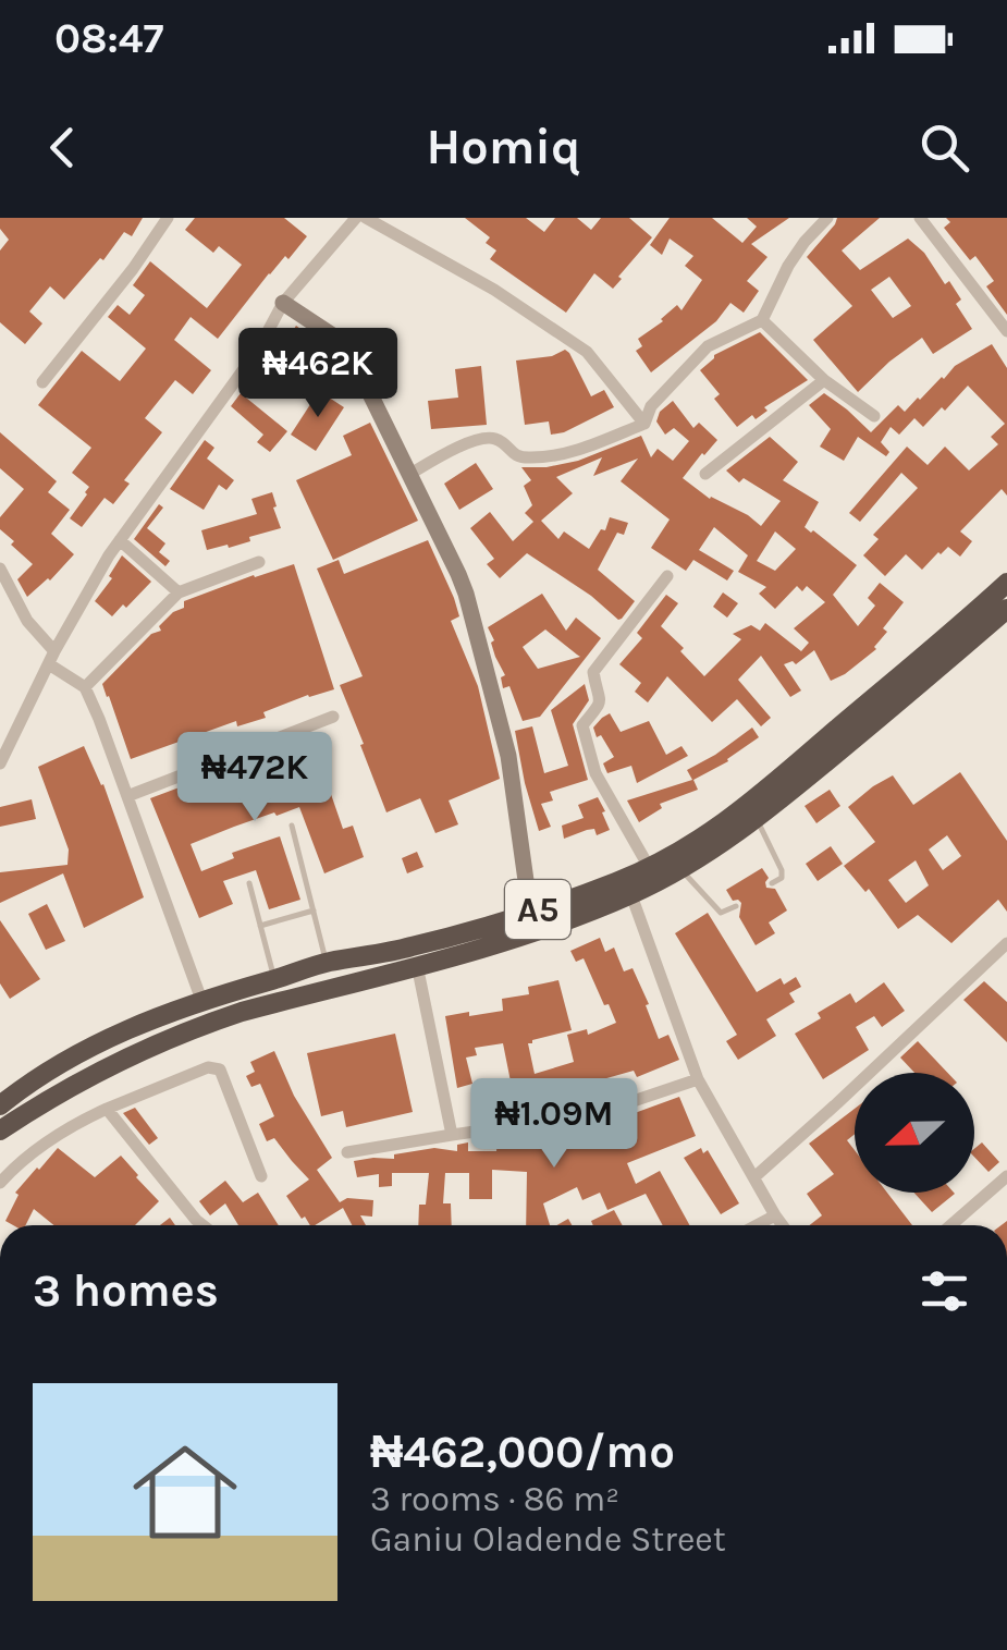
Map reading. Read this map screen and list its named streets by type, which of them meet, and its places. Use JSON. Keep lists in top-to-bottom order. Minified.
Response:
{"streets":{"highway":["A5"]},"north":"left","page":{"status":"08:47","header":"Homiq","price":["₦462K","₦472K","₦1.09M"],"heading":"3 homes","list":[{"name":"₦462,000/mo","note":"3 rooms · 86 m² · Ganiu Oladende Street"}]}}
